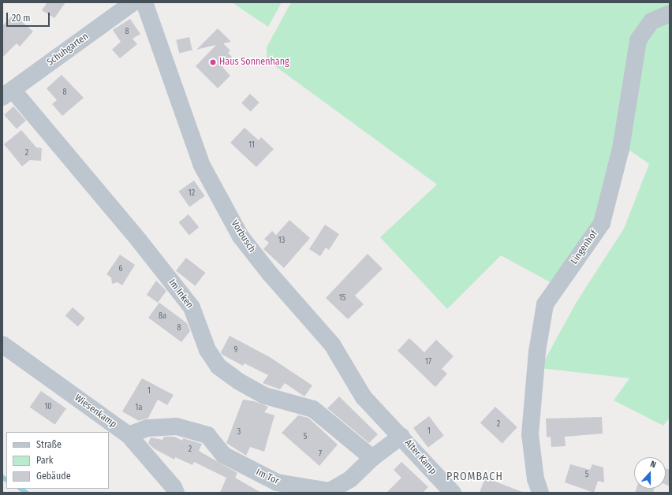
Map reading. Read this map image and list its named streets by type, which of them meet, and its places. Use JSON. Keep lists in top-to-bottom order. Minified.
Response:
{"streets":{"street":["Schuhgarten","Vorbusch","Lingenhof","Im Inken","Wiesenkamp","Alter Kamp","Im Tor"]},"crossings":[["Schuhgarten","Im Inken"],["Vorbusch","Alter Kamp"],["Vorbusch","Im Tor"],["Im Inken","Im Tor"],["Wiesenkamp","Im Tor"],["Alter Kamp","Im Tor"]],"districts":["PROMBACH"],"places":["Haus Sonnenhang"],"house_numbers":["8","8","11","2","12","13","6","15","8a","8","9","17","1","10","1a","2","1","3","5","2","7","5"],"legend":["Straße","Park","Gebäude"],"scale_bar":"20 m","north":"top"}
